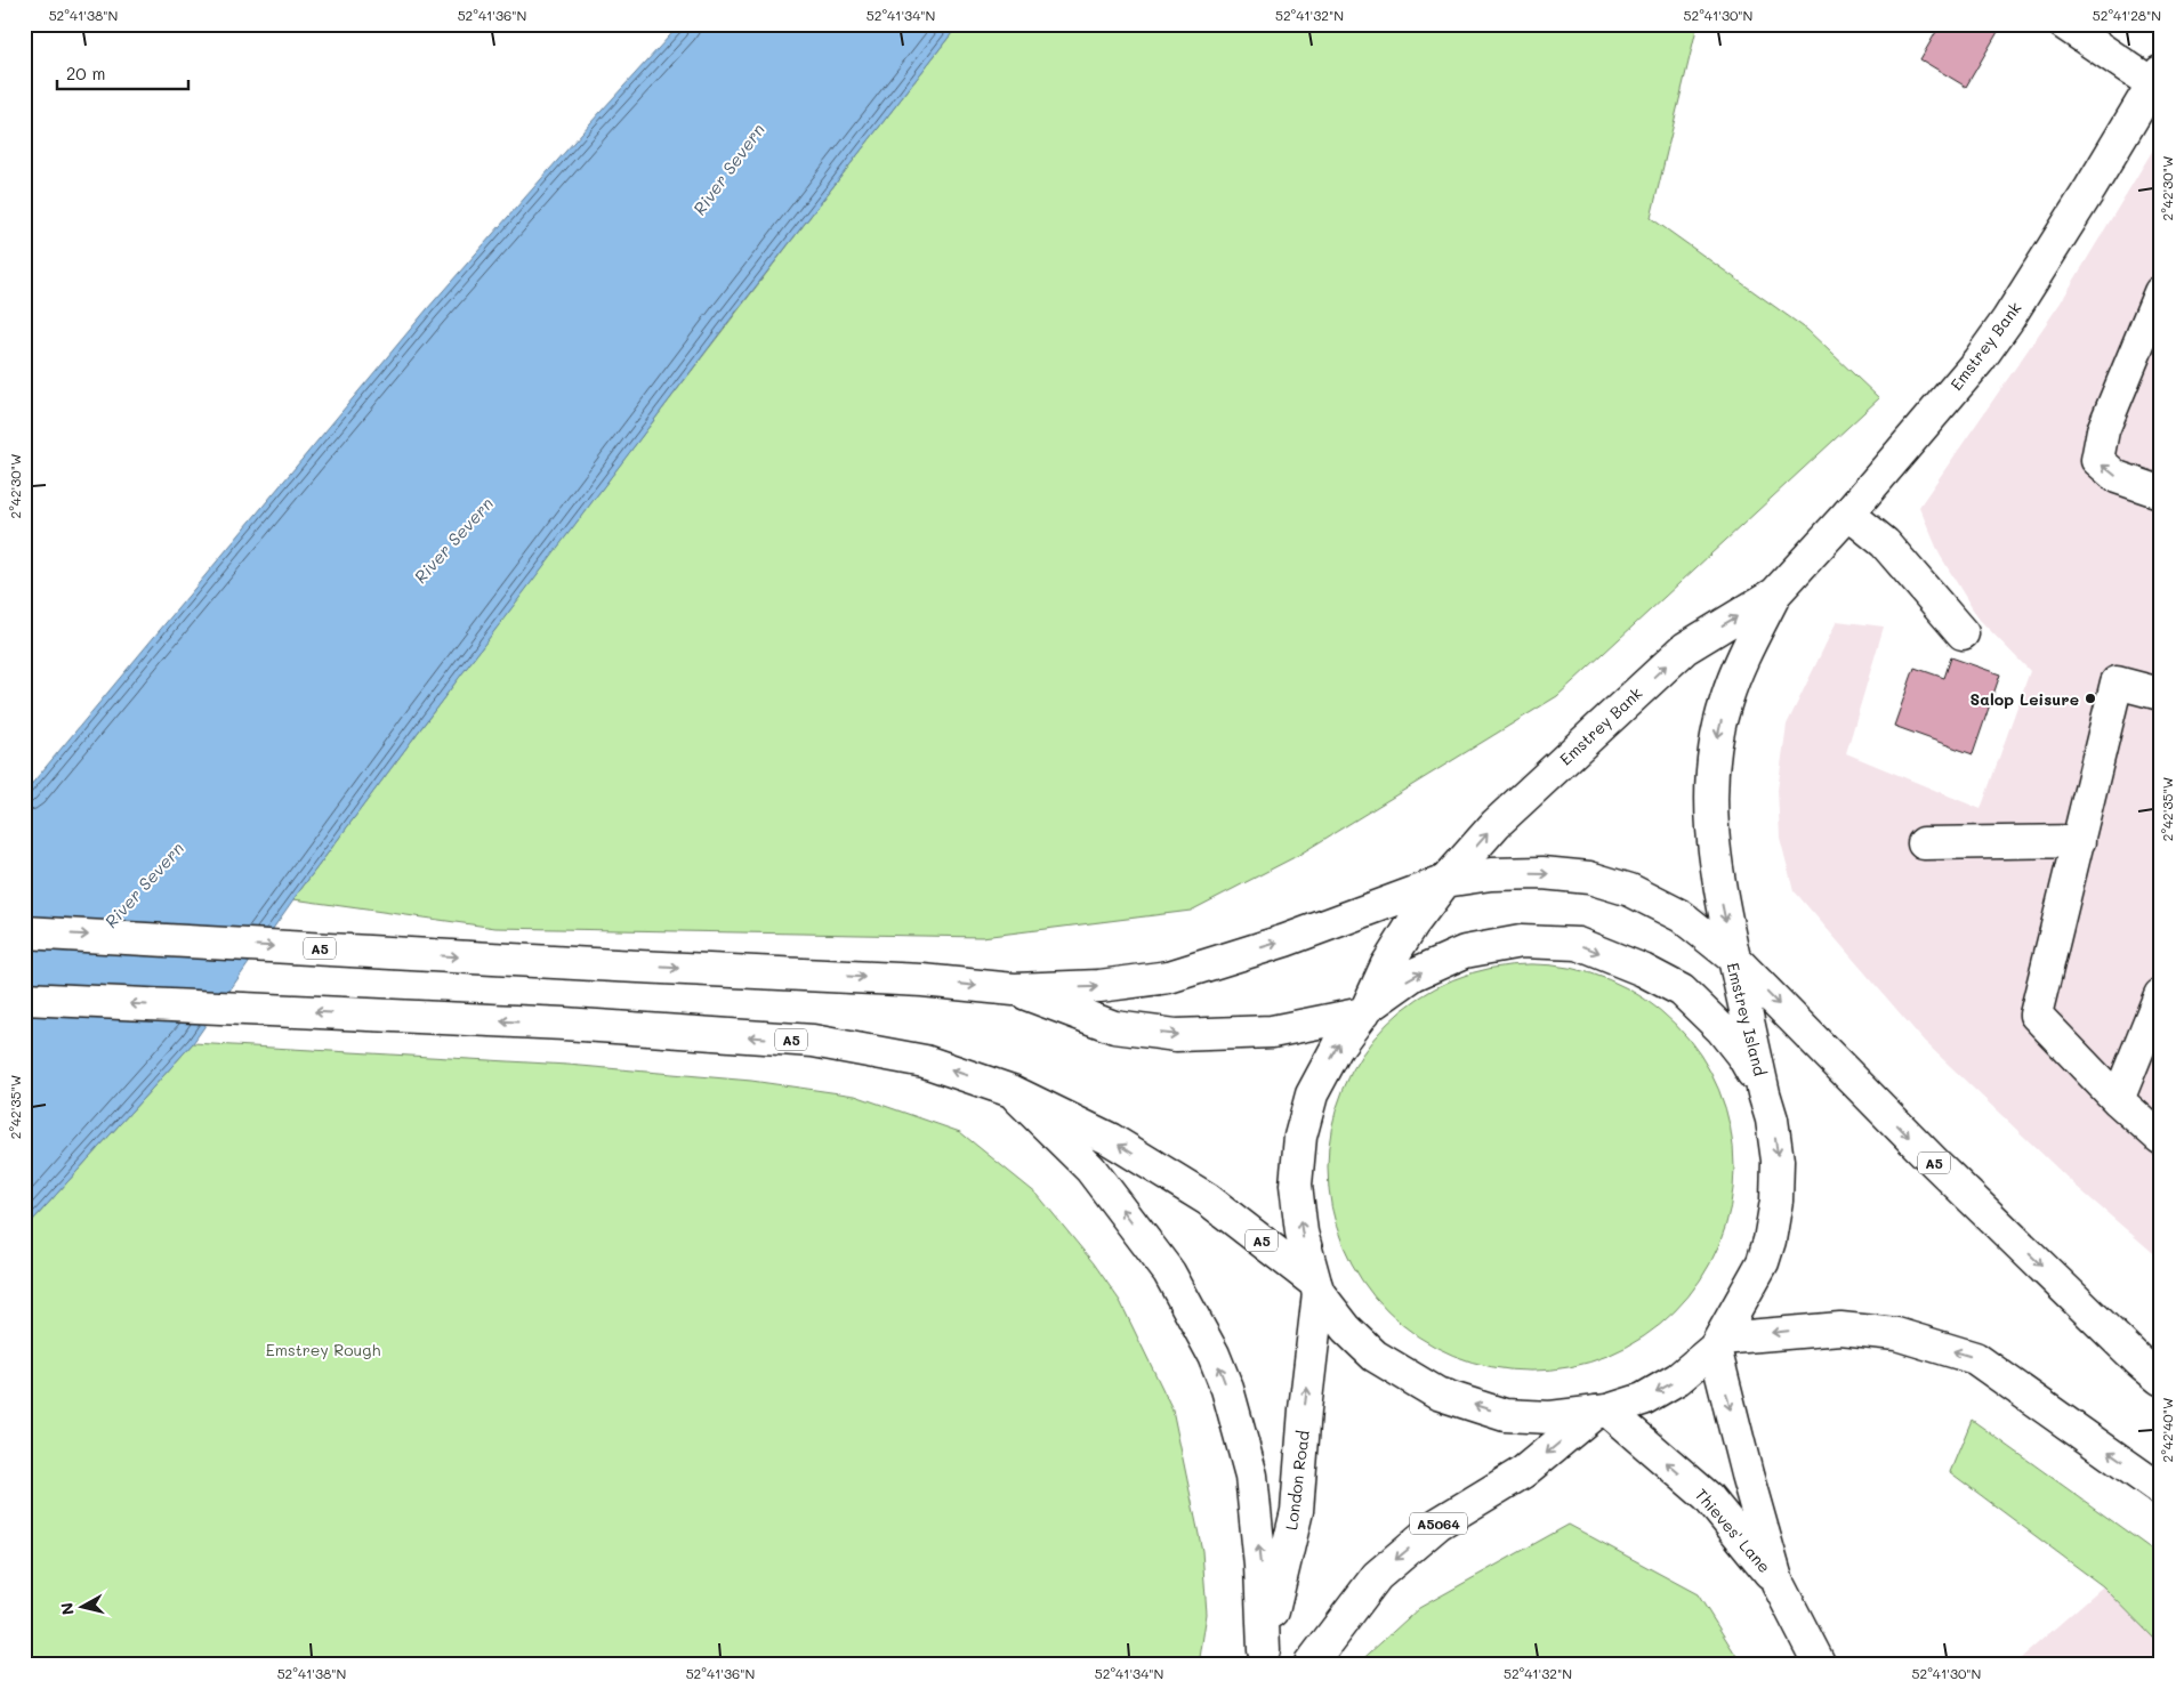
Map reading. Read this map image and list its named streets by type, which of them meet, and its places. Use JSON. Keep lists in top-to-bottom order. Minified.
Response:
{"streets":{"main road":["Emstrey Bank","A5","Emstrey Island","London Road","A5064","Thieves' Lane"]},"crossings":[["Emstrey Bank","A5"],["Emstrey Bank","Emstrey Island"],["A5","Emstrey Island"],["A5","London Road"],["Emstrey Island","London Road"],["Emstrey Island","A5064"],["Emstrey Island","Thieves' Lane"],["A5064","Thieves' Lane"]],"one_way":["London Road"],"water":["River Severn"],"parks":["Emstrey Rough"],"places":["Salop Leisure"],"scale_bar":"20 m","north":"left","coordinates":["52°41'38\"N","52°41'36\"N","52°41'34\"N","52°41'32\"N","52°41'30\"N","52°41'28\"N","2°42'30\"W","2°42'35\"W","2°42'40\"W"]}
